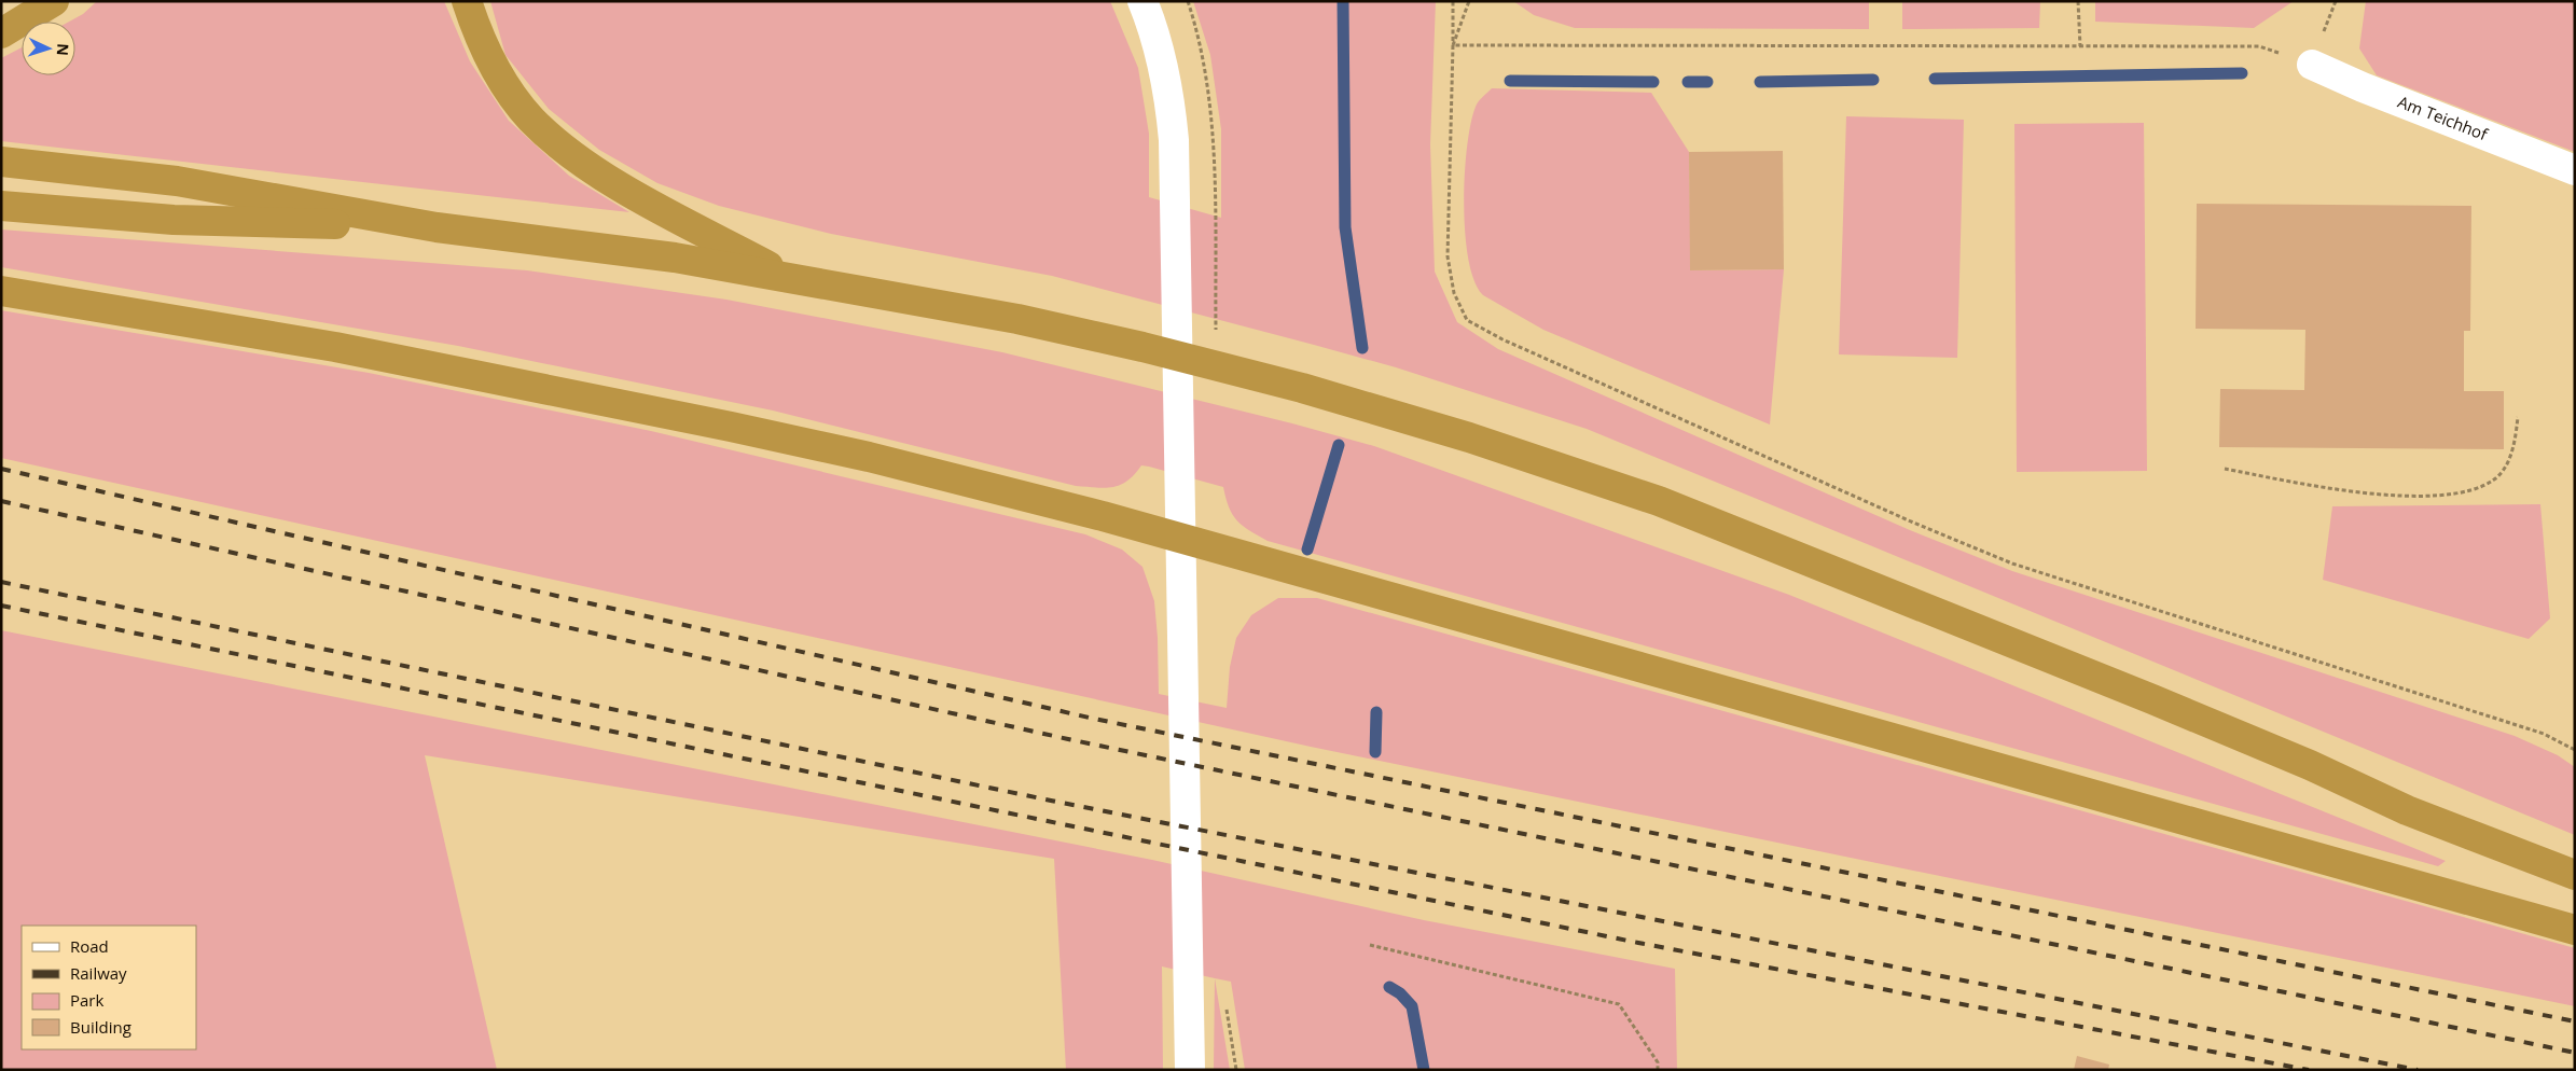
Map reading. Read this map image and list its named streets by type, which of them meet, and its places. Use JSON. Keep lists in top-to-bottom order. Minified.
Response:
{"streets":{"street":["Am Teichhof"]},"legend":["Road","Railway","Park","Building"],"north":"right"}
